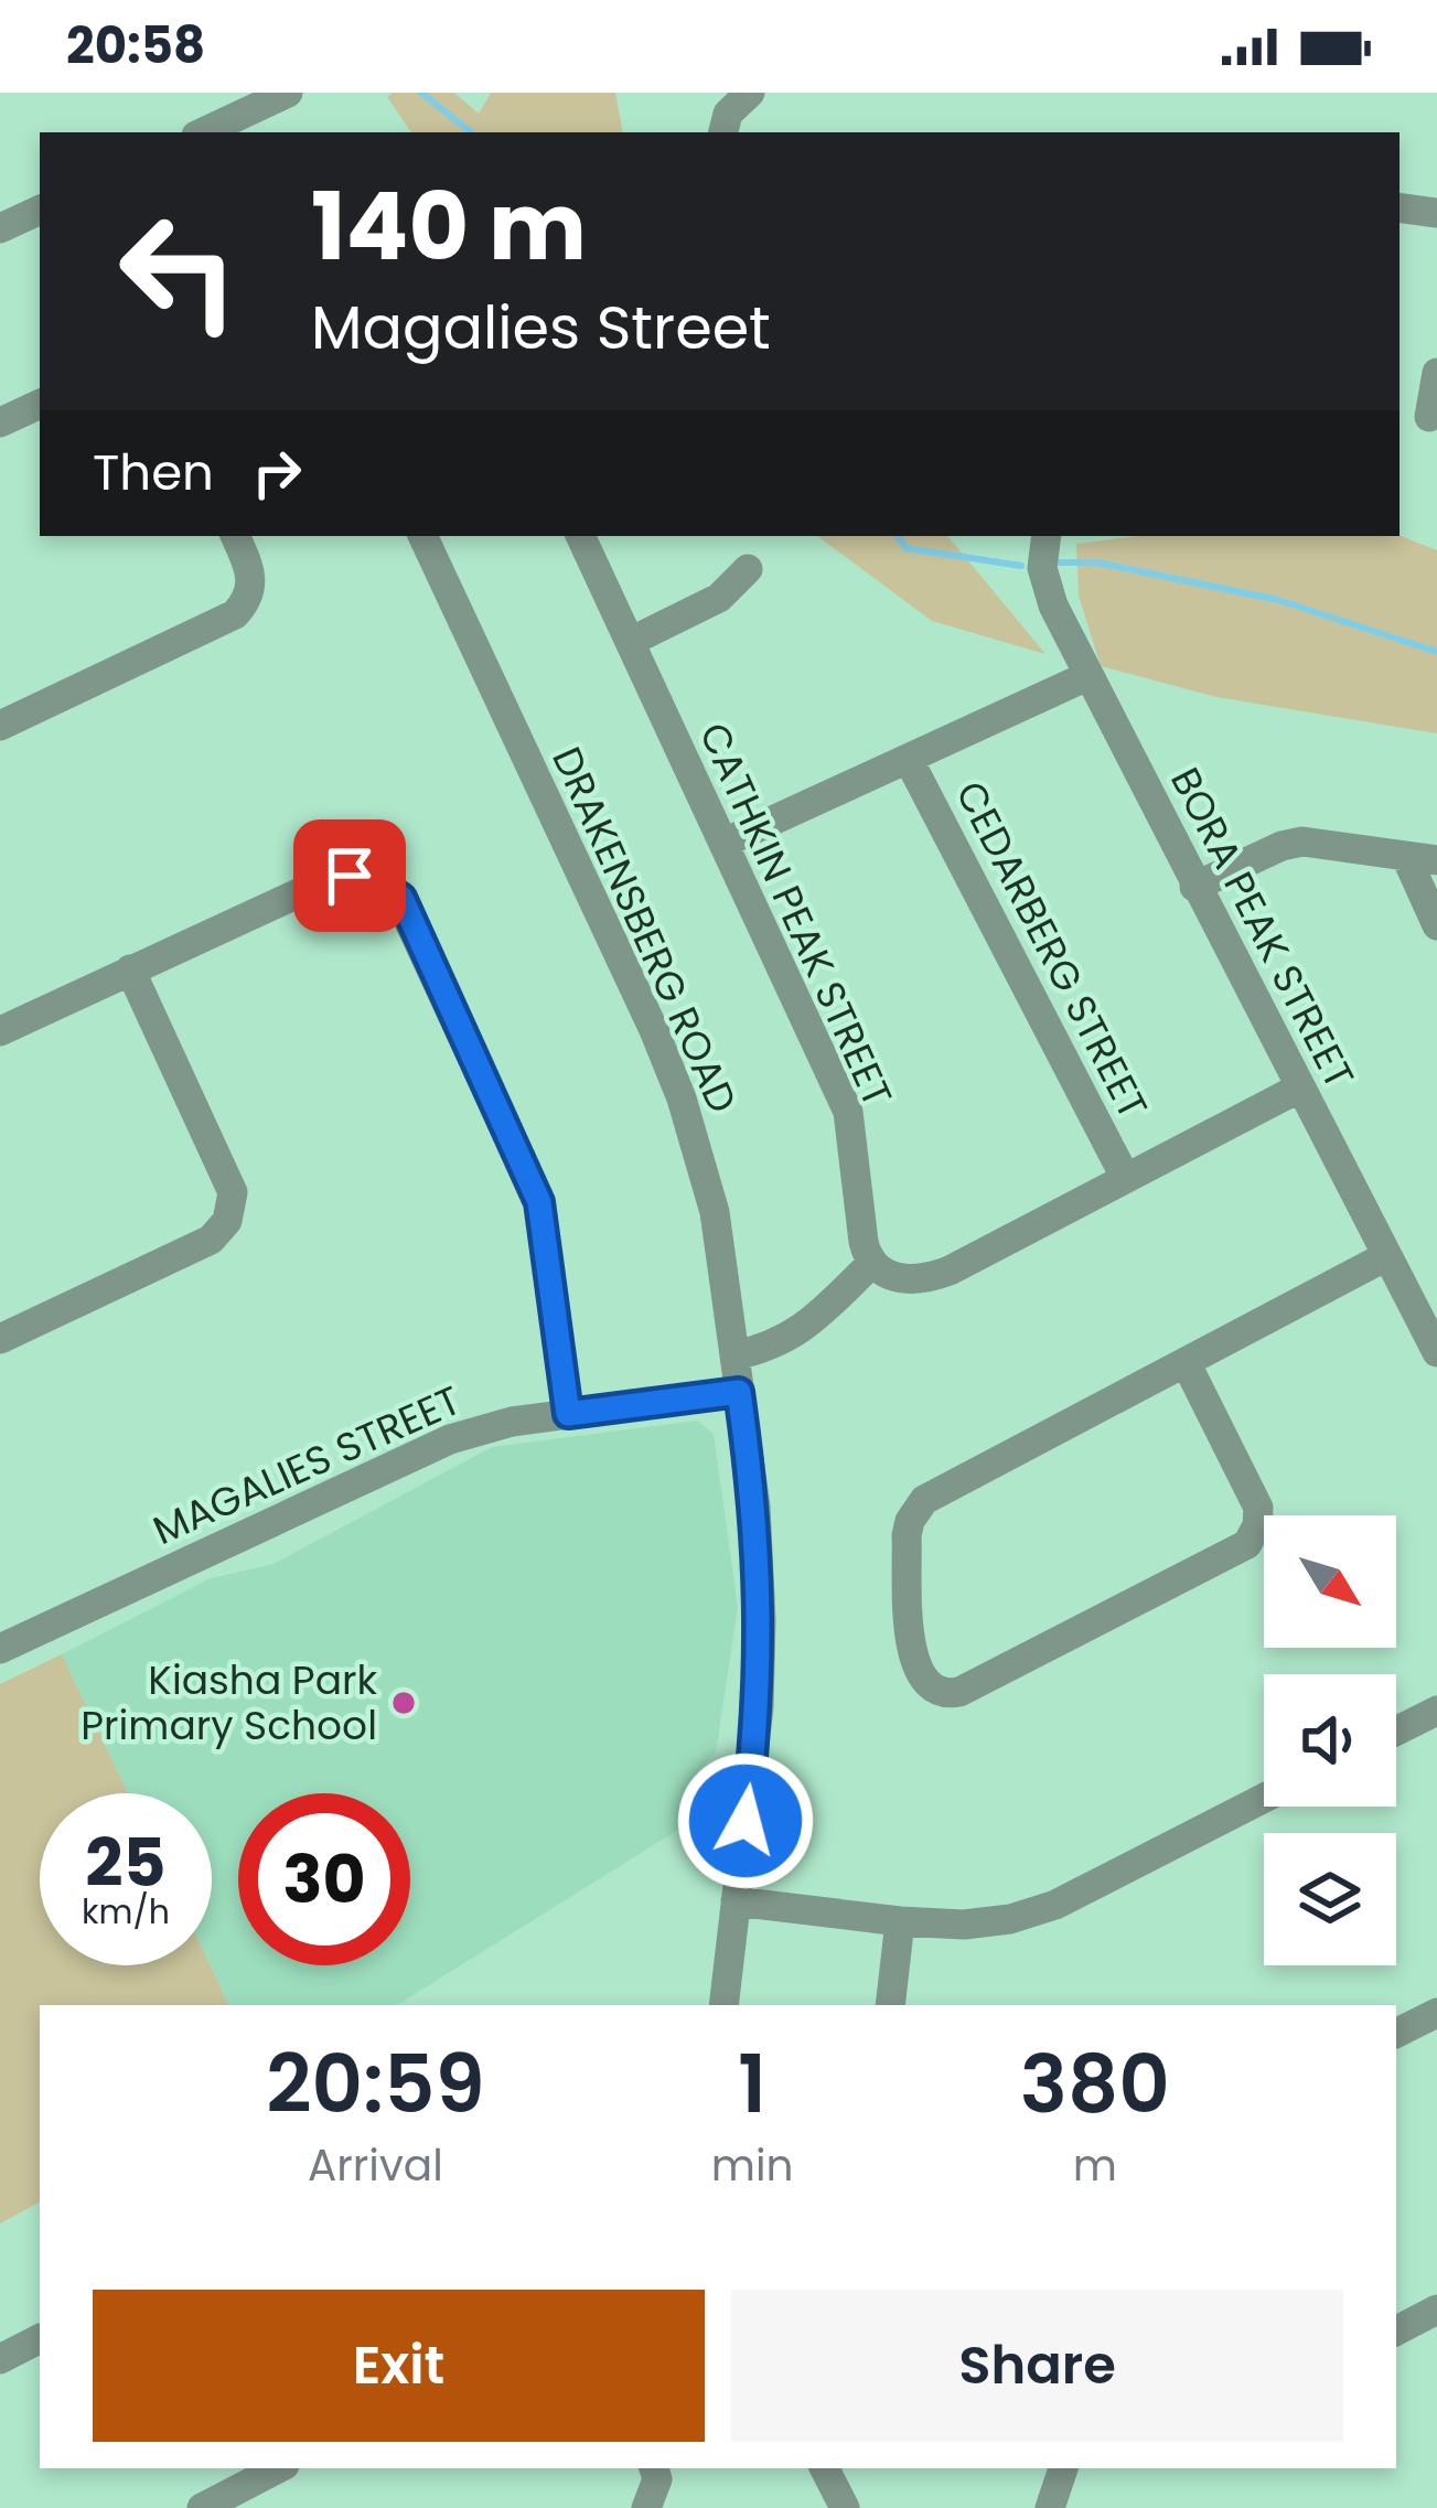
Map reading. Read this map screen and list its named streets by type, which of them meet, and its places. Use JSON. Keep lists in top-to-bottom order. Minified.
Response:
{"streets":{"street":["CATHKIN PEAK STREET","BORA PEAK STREET","DRAKENSBERG ROAD","CEDARBERG STREET","MAGALIES STREET"]},"crossings":[["DRAKENSBERG ROAD","MAGALIES STREET"]],"places":["Kiasha Park Primary School"],"north":"bottom right","page":{"status":"20:58","turn":["140 m","Magalies Street"],"then":"Then","speed":"25 km/h","limit":"30","eta":["20:59","Arrival","1","min","380","m"],"buttons":["Exit","Share"]}}
